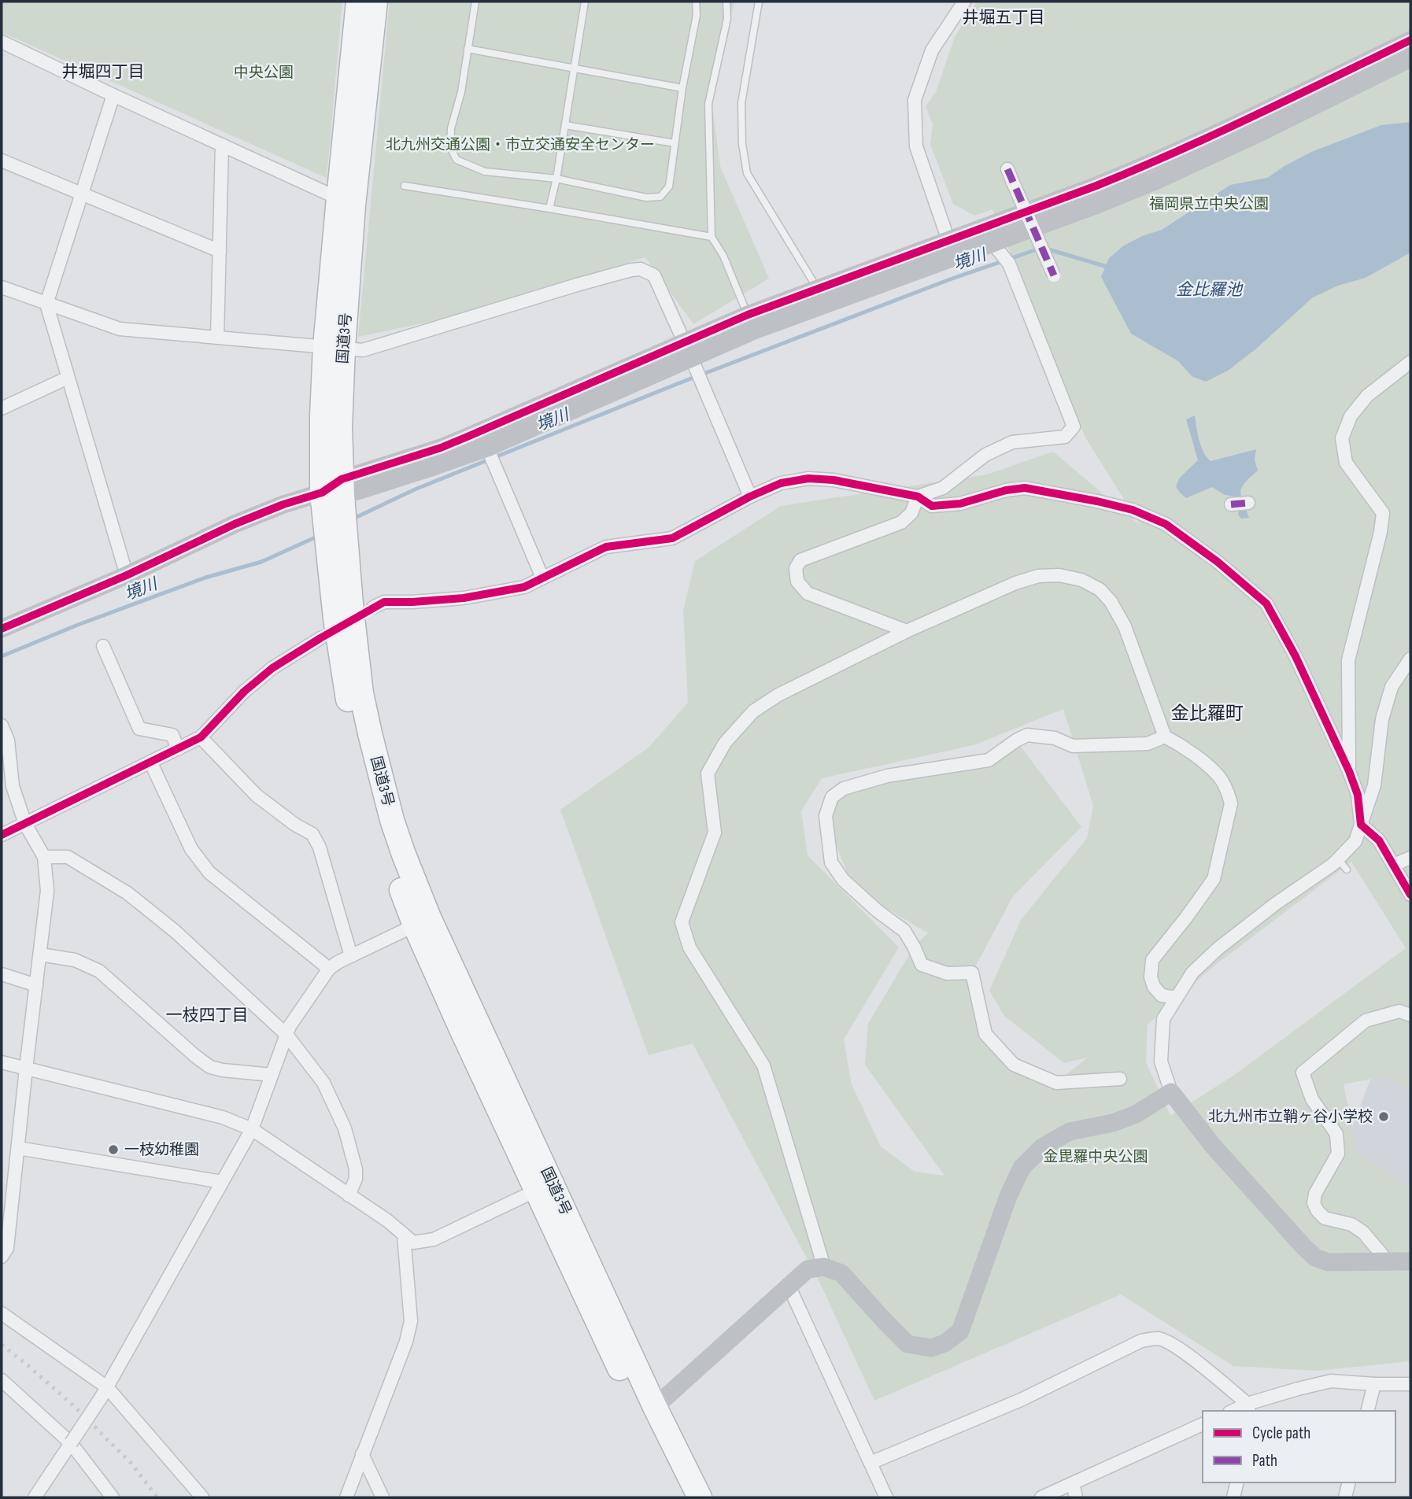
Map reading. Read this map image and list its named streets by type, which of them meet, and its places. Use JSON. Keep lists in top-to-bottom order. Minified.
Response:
{"streets":{"highway":["国道3号"]},"districts":["井堀五丁目","井堀四丁目","金比羅町","一枝四丁目"],"water":["境川","金比羅池"],"parks":["中央公園","北九州交通公園・市立交通安全センター","福岡県立中央公園","金毘羅中央公園"],"places":["北九州市立鞘ヶ谷小学校","一枝幼稚園"],"legend":["Cycle path","Path"]}
